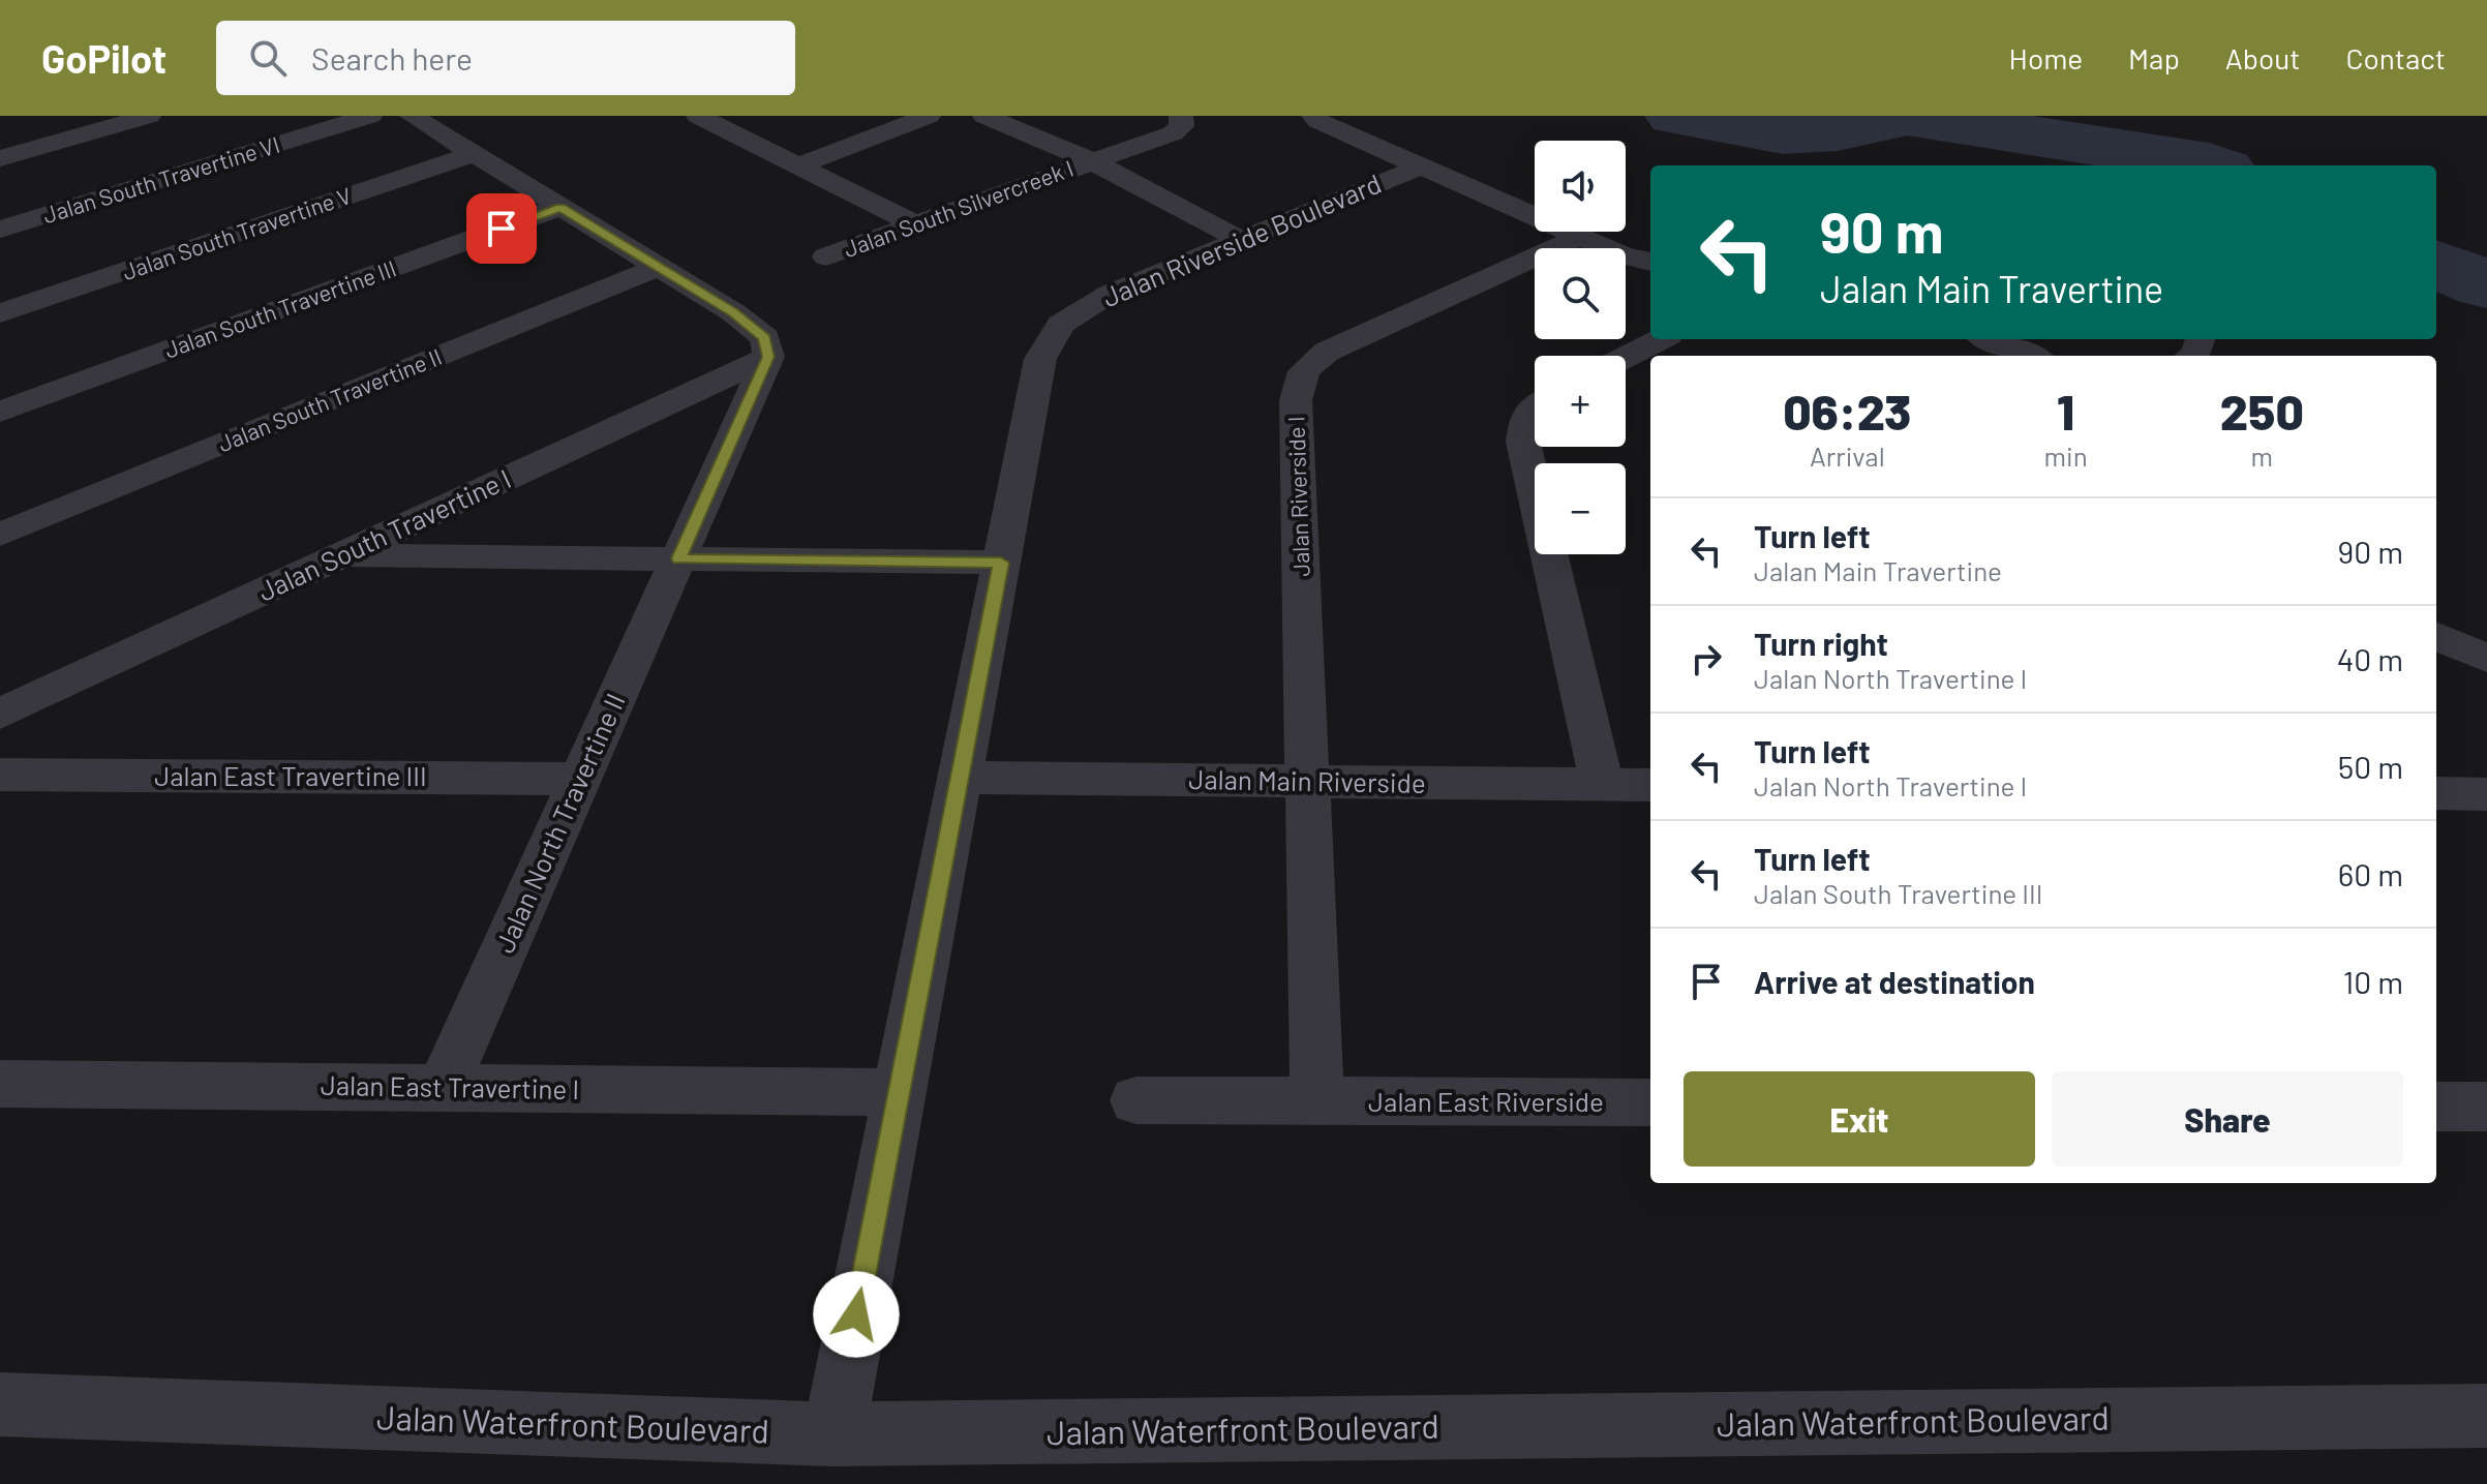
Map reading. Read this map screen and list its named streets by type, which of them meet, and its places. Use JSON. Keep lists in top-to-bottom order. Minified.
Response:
{"streets":{"street":["Jalan South Travertine VI","Jalan South Silvercreek I","Jalan South Travertine V","Jalan Riverside Boulevard","Jalan South Travertine III","Jalan South Travertine II","Jalan Riverside I","Jalan South Travertine I","Jalan East Travertine III","Jalan Main Riverside","Jalan North Travertine II","Jalan East Travertine I","Jalan East Riverside","Jalan Waterfront Boulevard"]},"crossings":[["Jalan Riverside Boulevard","Jalan Main Riverside"],["Jalan Riverside Boulevard","Jalan East Travertine I"],["Jalan Riverside Boulevard","Jalan Waterfront Boulevard"],["Jalan Riverside I","Jalan Main Riverside"],["Jalan South Travertine I","Jalan North Travertine II"],["Jalan East Travertine III","Jalan North Travertine II"],["Jalan North Travertine II","Jalan East Travertine I"]],"page":{"header":"GoPilot","search":"Search here","nav":["Home","Map","About","Contact"],"map_buttons":["+","−"],"turn":["90 m","Jalan Main Travertine"],"eta":["06:23","Arrival","1","min","250","m"],"list":[{"name":"Turn left","note":"Jalan Main Travertine","value":"90 m"},{"name":"Turn right","note":"Jalan North Travertine I","value":"40 m"},{"name":"Turn left","note":"Jalan North Travertine I","value":"50 m"},{"name":"Turn left","note":"Jalan South Travertine III","value":"60 m"},{"name":"Arrive at destination","value":"10 m"}],"buttons":["Exit","Share"]}}
